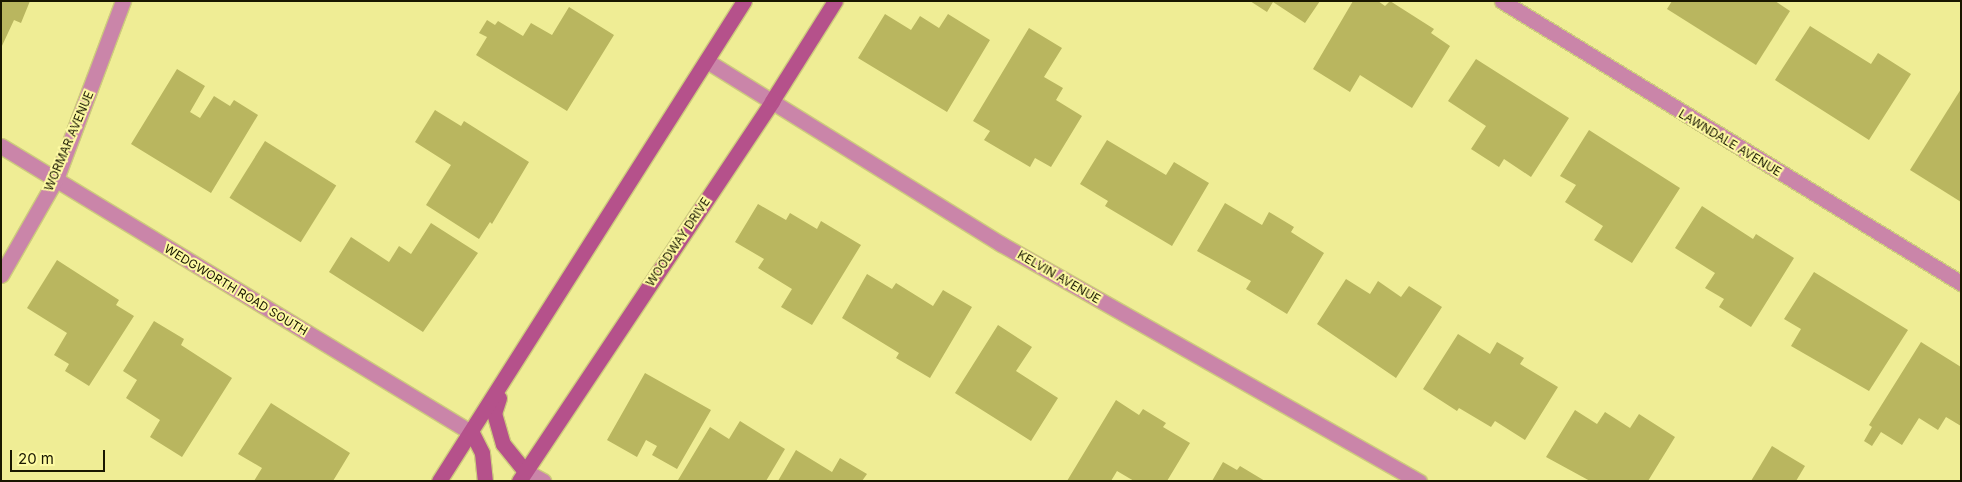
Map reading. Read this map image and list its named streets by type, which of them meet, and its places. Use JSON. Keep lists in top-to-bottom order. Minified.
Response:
{"streets":{"street":["WORMAR AVENUE","LAWNDALE AVENUE","WOODWAY DRIVE","KELVIN AVENUE","WEDGWORTH ROAD SOUTH"]},"crossings":[["WORMAR AVENUE","WEDGWORTH ROAD SOUTH"],["WOODWAY DRIVE","KELVIN AVENUE"]],"scale_bar":"20 m"}
